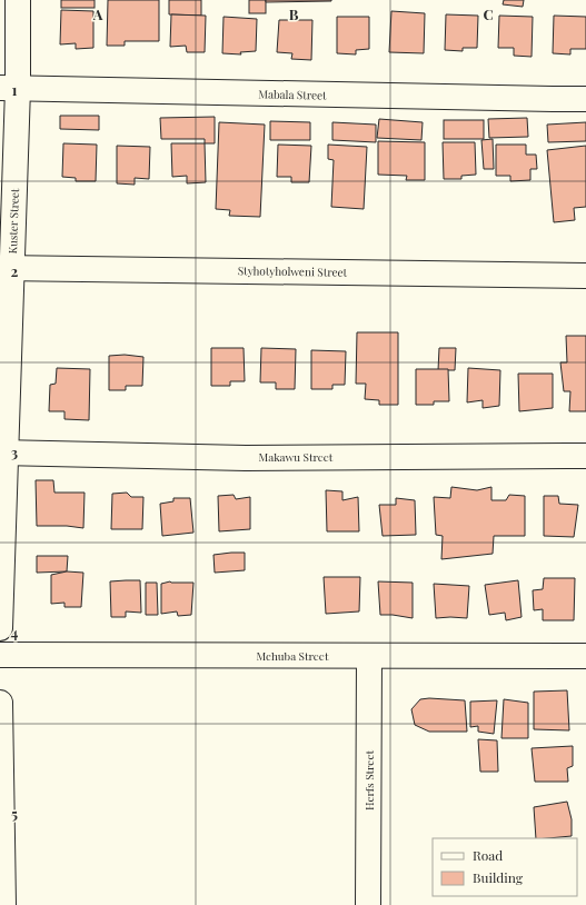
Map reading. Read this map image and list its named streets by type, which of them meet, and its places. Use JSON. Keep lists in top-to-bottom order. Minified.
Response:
{"streets":{"street":["Mabala Street","Kuster Street","Styhotyholweni Street","Makawu Street","Mchuba Street","Herfs Street"]},"crossings":[["Mabala Street","Kuster Street"],["Kuster Street","Styhotyholweni Street"],["Kuster Street","Makawu Street"],["Mchuba Street","Herfs Street"]],"legend":["Road","Building"],"grid":{"columns":["A","B","C"],"rows":["1","2","3","4","5"]}}
